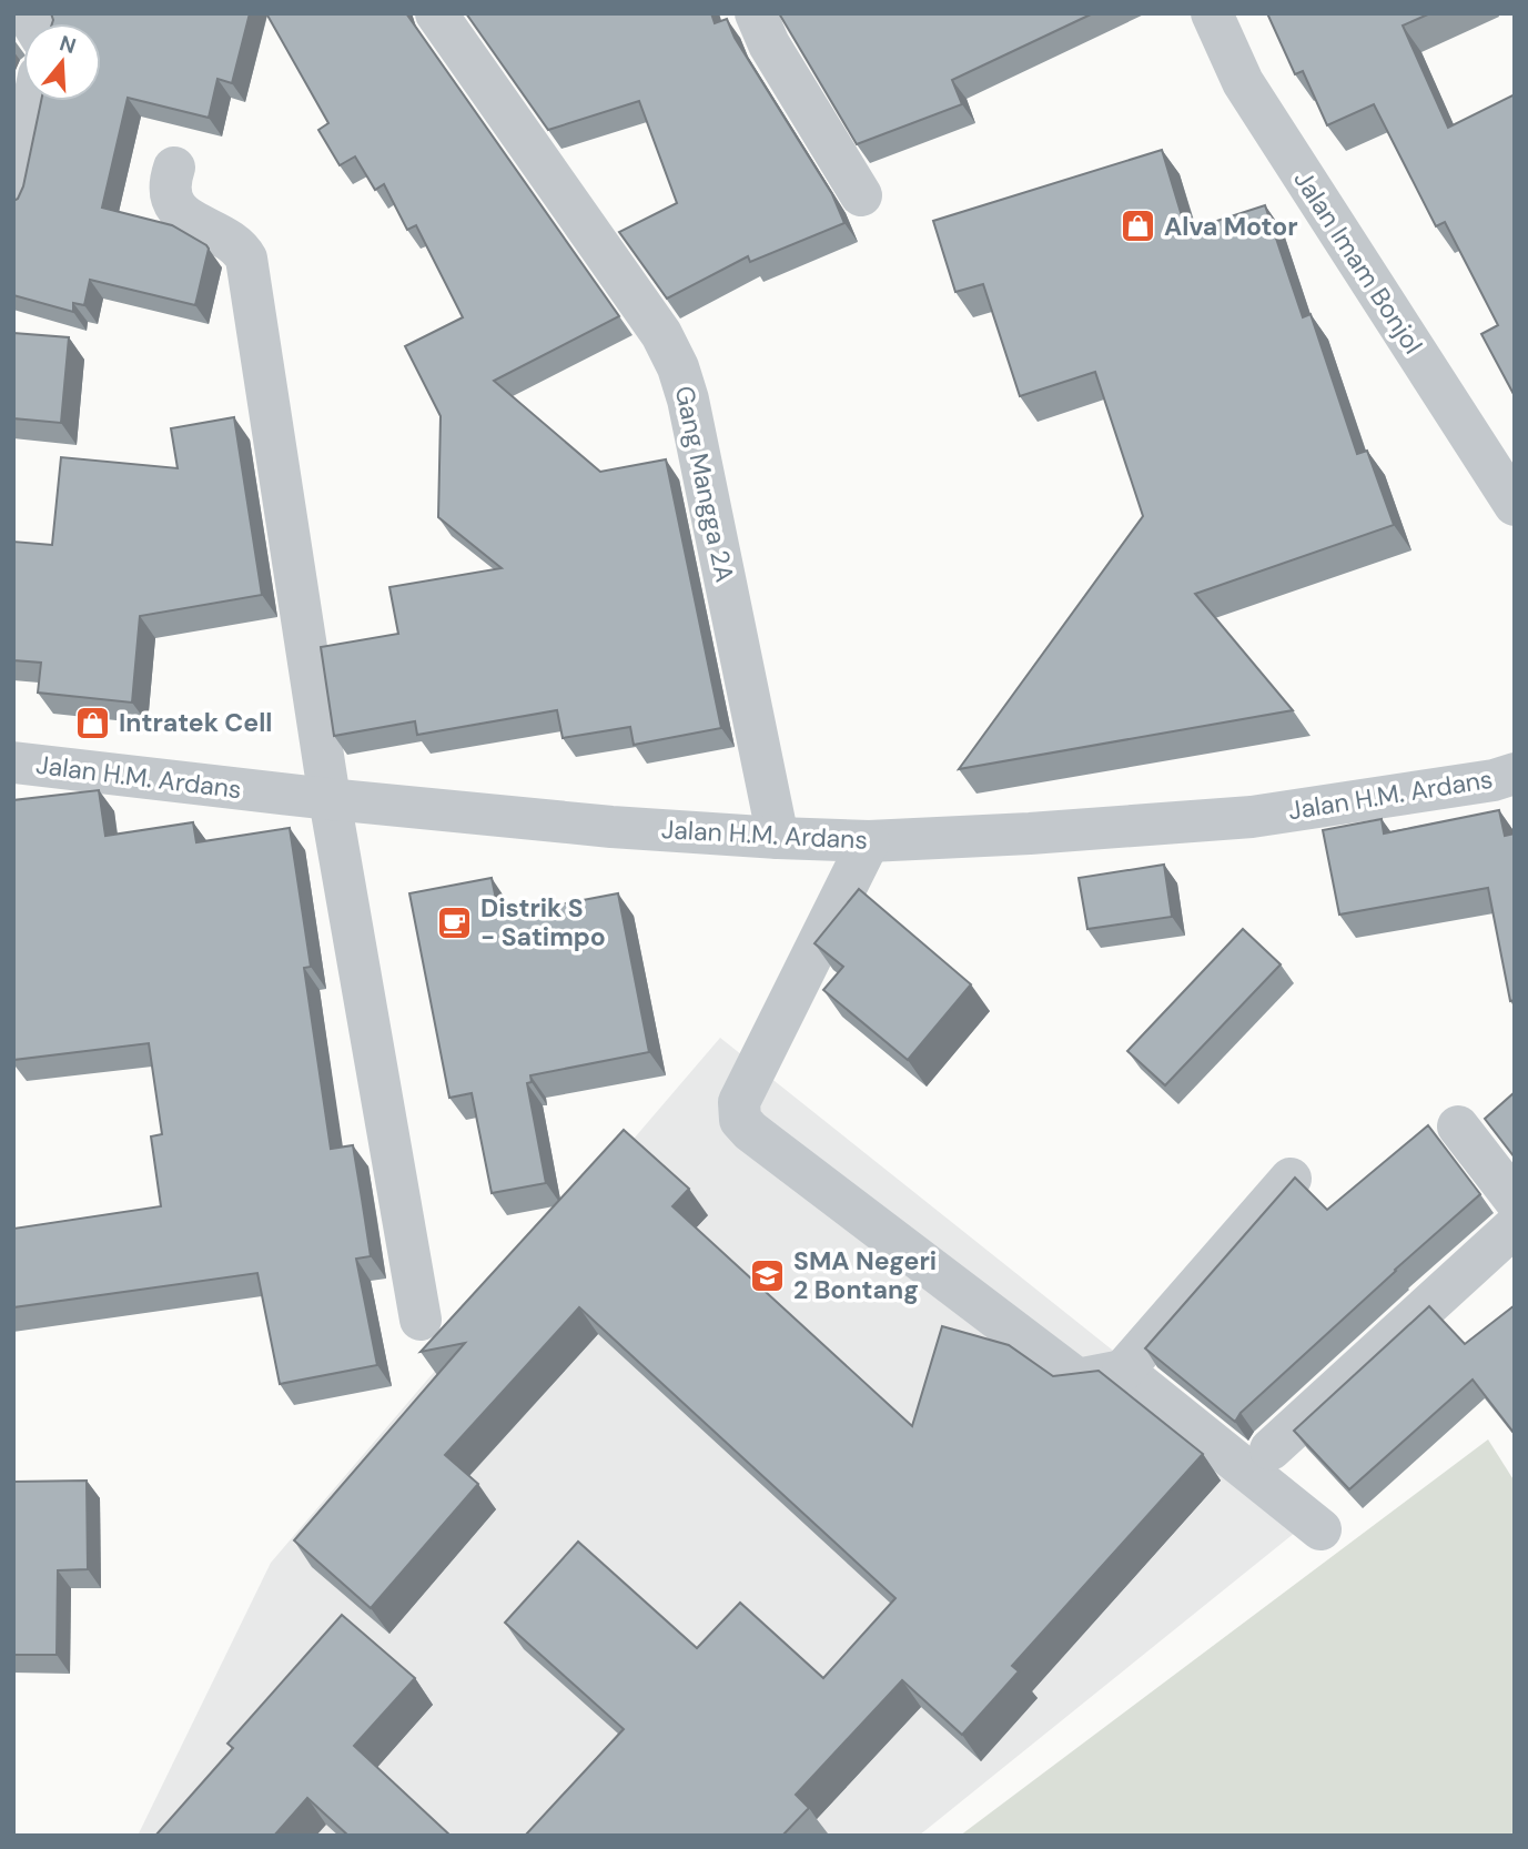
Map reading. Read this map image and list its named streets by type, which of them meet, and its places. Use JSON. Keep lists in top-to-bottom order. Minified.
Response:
{"streets":{"street":["Jalan Imam Bonjol","Gang Mangga 2A","Jalan H.M. Ardans"]},"crossings":[["Gang Mangga 2A","Jalan H.M. Ardans"]],"places":{"shop":["Alva Motor","Intratek Cell"],"cafe":["Distrik S - Satimpo"],"school or university":["SMA Negeri 2 Bontang"]},"north":"top"}
